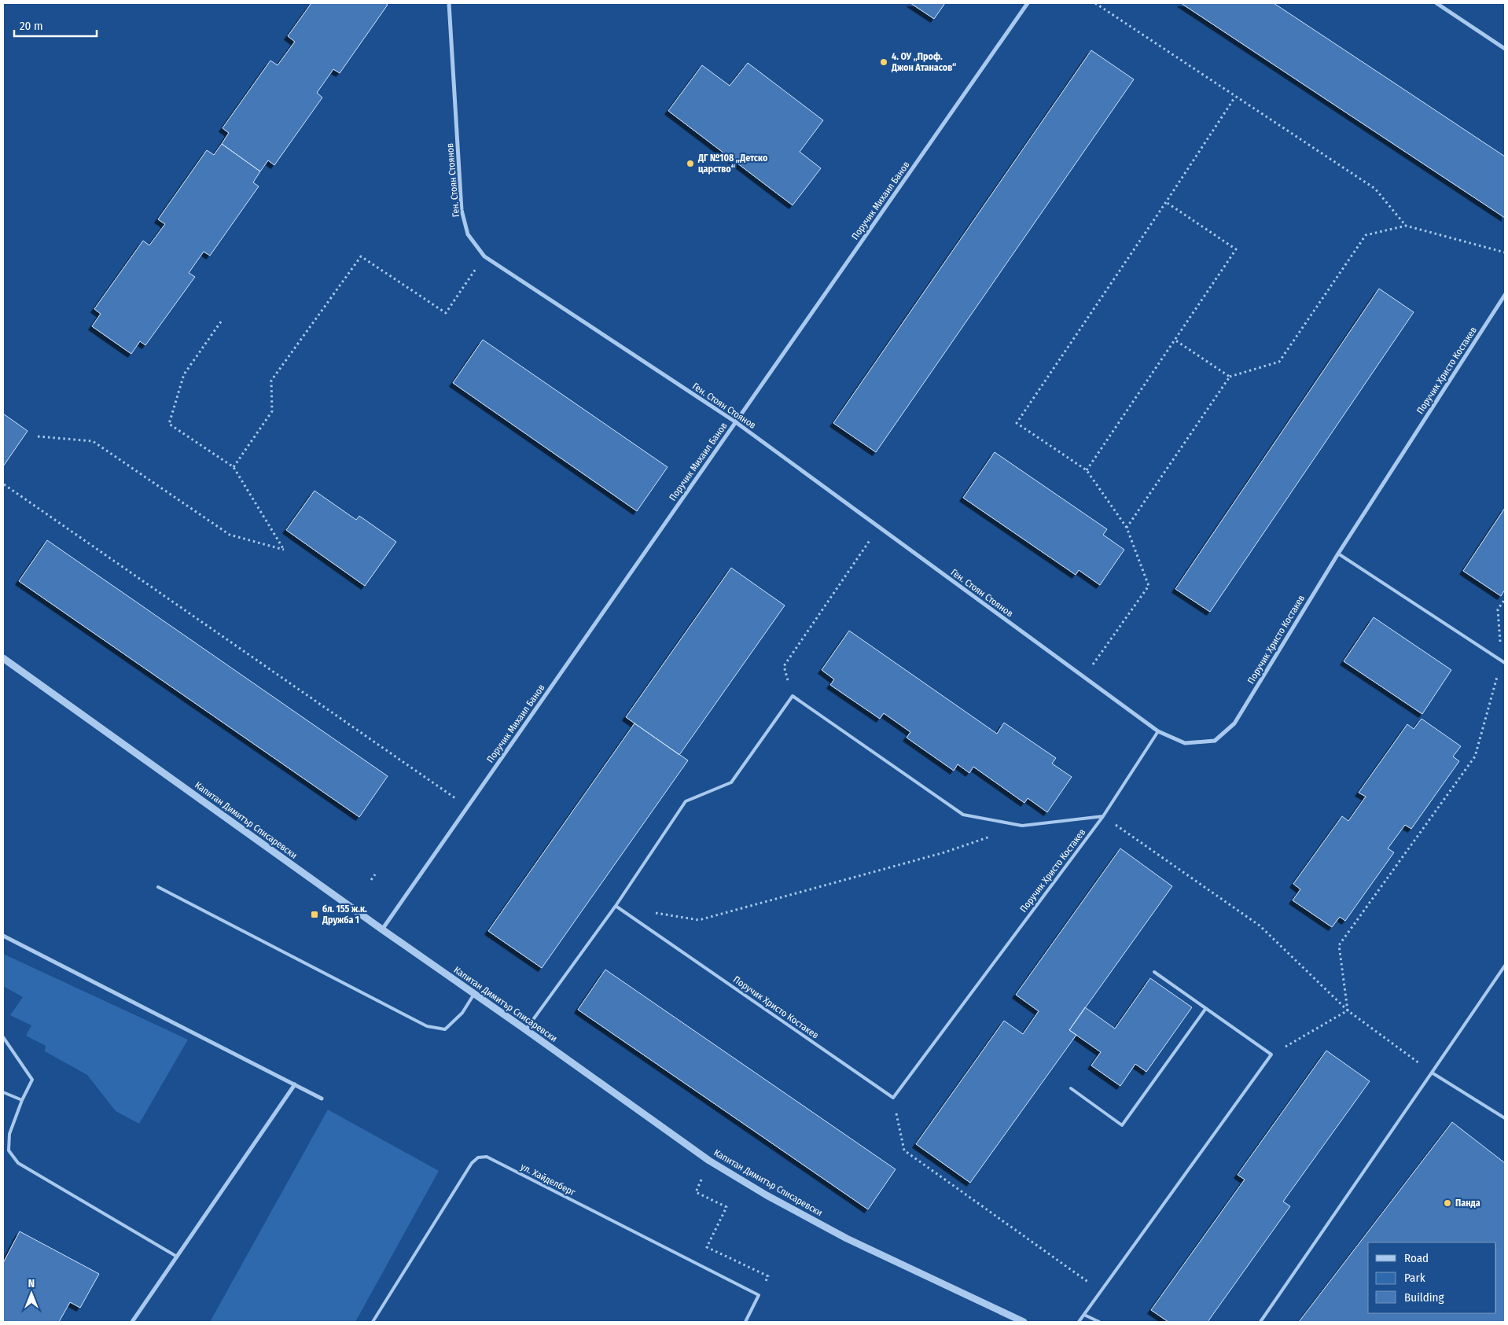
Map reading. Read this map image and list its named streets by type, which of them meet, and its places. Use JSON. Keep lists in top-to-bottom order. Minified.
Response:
{"streets":{"street":["Ген. Стоян Стоянов","Поручик Михаил Банов","Поручик Христо Костакев","Капитан Димитър Списаревски"],"lane":["ул. Хайделберг"]},"crossings":[["Ген. Стоян Стоянов","Поручик Михаил Банов"],["Ген. Стоян Стоянов","Поручик Христо Костакев"],["Поручик Михаил Банов","Капитан Димитър Списаревски"]],"places":{"other":["4. ОУ „Проф. Джон Атанасов“","ДГ №108 „Детско царство“","Панда"],"transit":["бл. 155 ж.к. Дружба 1"]},"legend":["Road","Park","Building"],"scale_bar":"20 m","north":"top"}
